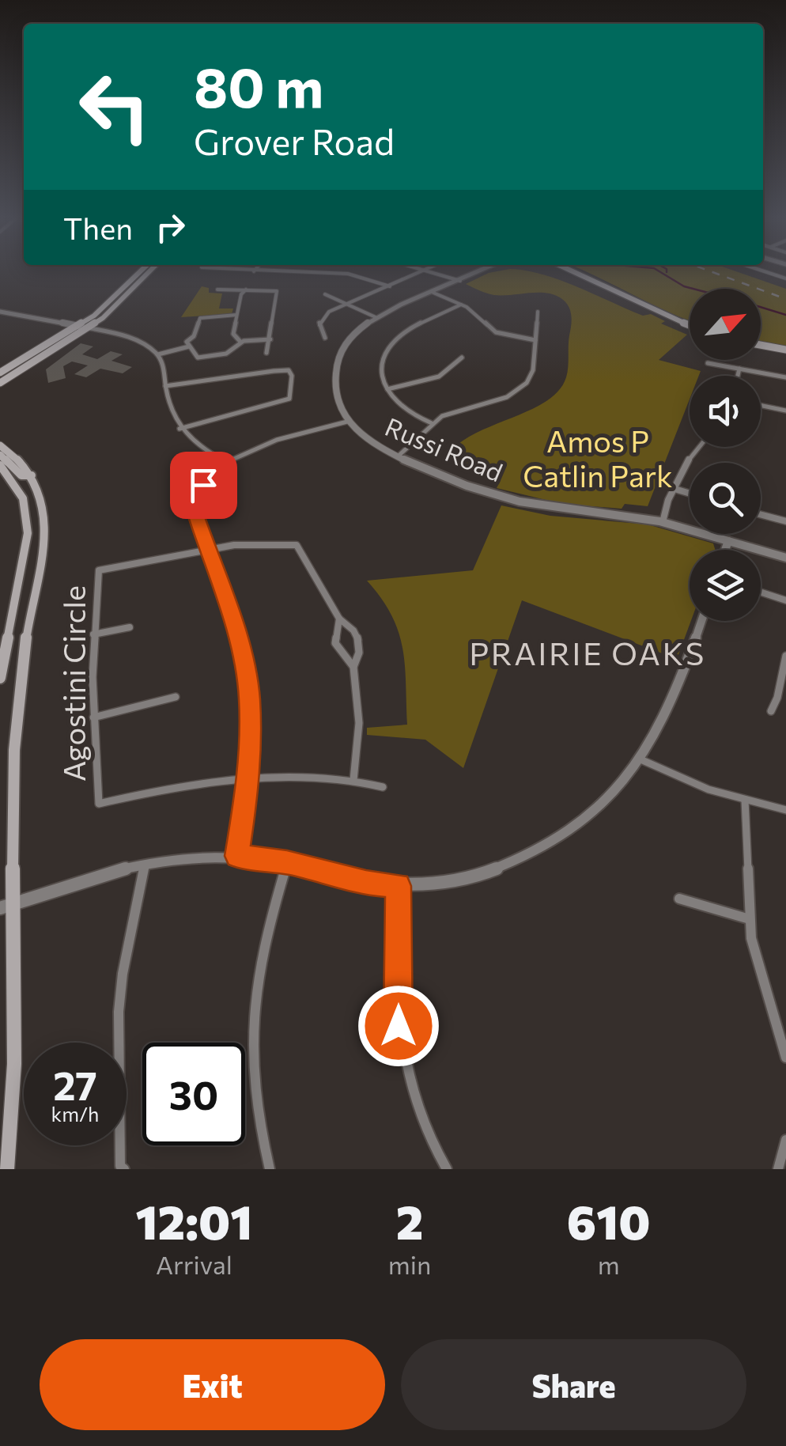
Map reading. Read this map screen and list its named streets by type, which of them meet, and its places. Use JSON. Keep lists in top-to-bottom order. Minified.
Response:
{"streets":{"street":["Russi Road","Agostini Circle"]},"districts":["PRAIRIE OAKS"],"parks":["Amos P Catlin Park"],"north":"top right","page":{"turn":["80 m","Grover Road"],"then":"Then","speed":"27 km/h","limit":"30","eta":["12:01","Arrival","2","min","610","m"],"buttons":["Exit","Share"]}}
